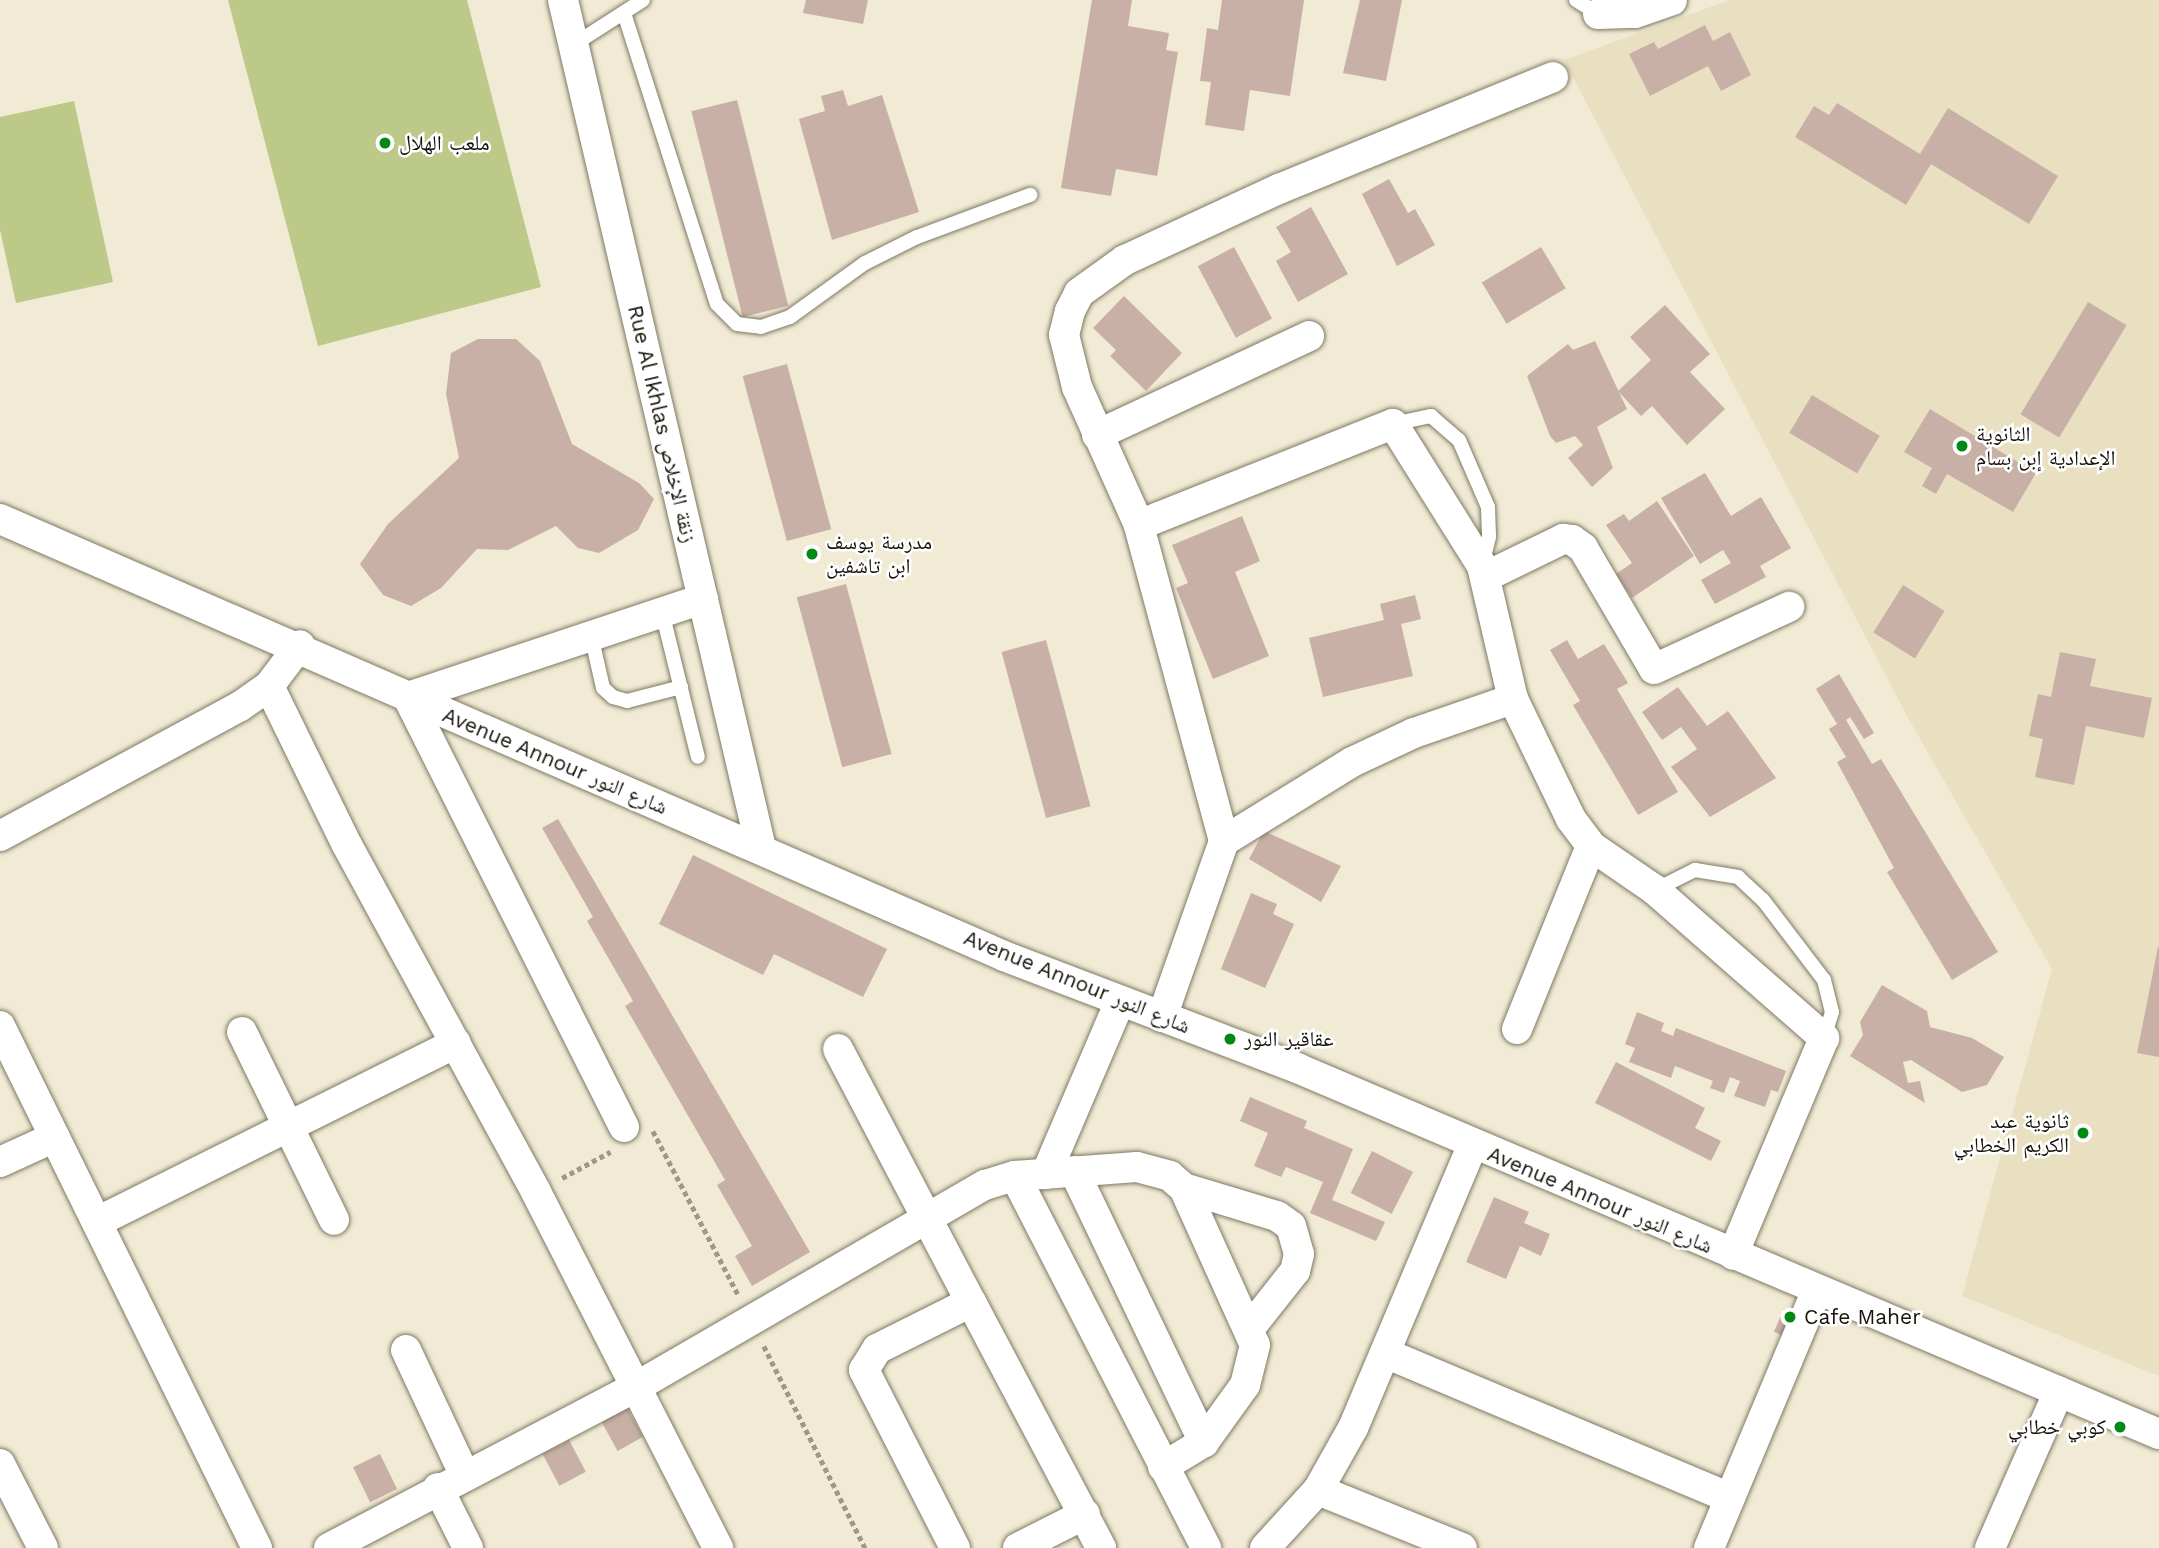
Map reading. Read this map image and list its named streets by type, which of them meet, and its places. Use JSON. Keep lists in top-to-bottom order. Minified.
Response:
{"streets":{"street":["Rue Al Ikhlas زنقة الإخلاص","Avenue Annour شارع النور"]},"crossings":[["Rue Al Ikhlas زنقة الإخلاص","Avenue Annour شارع النور"]],"places":["ملعب الهلال","الثانوية الإعدادية إبن بسام","مدرسة يوسف ابن تاشفين","عقاقير النور","ثانوية عبد الكريم الخطابي","Cafe Maher","كوبي خطابي"]}
